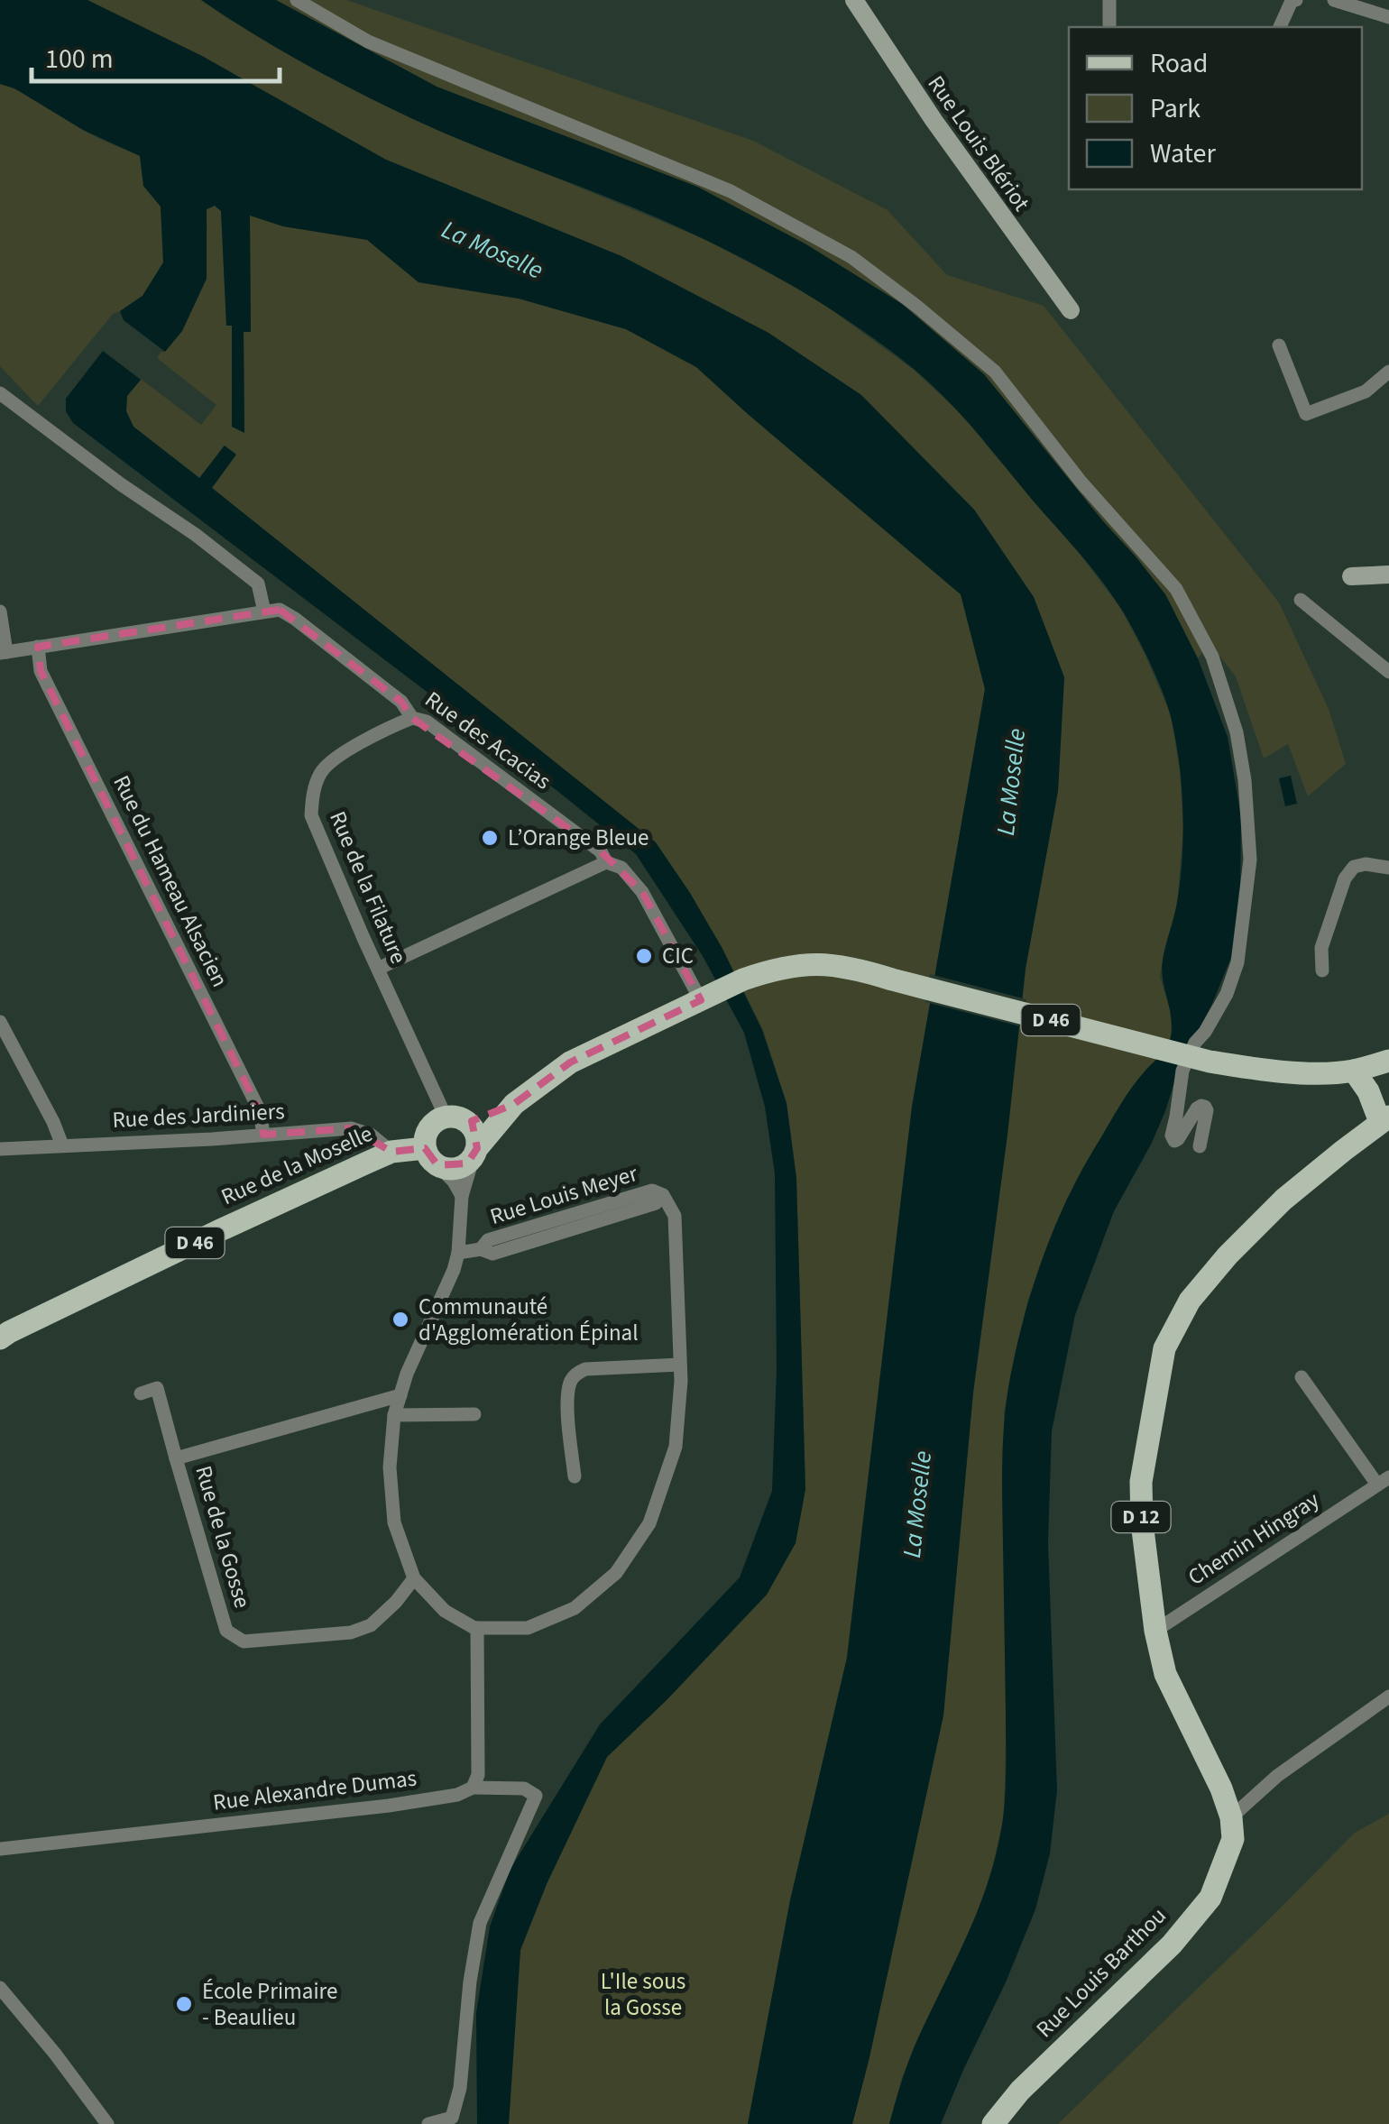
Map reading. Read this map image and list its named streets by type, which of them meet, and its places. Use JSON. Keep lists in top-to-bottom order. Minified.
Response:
{"streets":{"main road":["D 46","Rue de la Moselle","D 12","Rue Louis Barthou"],"street":["Rue Louis Blériot","Rue des Acacias","Rue du Hameau Alsacien","Rue de la Filature","Rue des Jardiniers","Rue Louis Meyer","Rue de la Gosse","Chemin Hingray","Rue Alexandre Dumas"]},"crossings":[["Rue des Acacias","Rue de la Filature"],["Rue des Acacias","D 46"],["Rue du Hameau Alsacien","Rue des Jardiniers"],["Rue de la Filature","Rue de la Moselle"],["Rue de la Filature","Rue Louis Meyer"],["D 46","Rue Louis Barthou"],["Rue des Jardiniers","Rue de la Moselle"],["Rue de la Moselle","Rue Louis Meyer"],["Rue Louis Meyer","Rue de la Gosse"],["Chemin Hingray","Rue Louis Barthou"]],"water":["La Moselle"],"parks":["L'Ile sous la Gosse"],"places":["L’Orange Bleue","CIC","Communauté d'Agglomération Épinal","École Primaire - Beaulieu"],"legend":["Road","Park","Water"],"scale_bar":"100 m"}
